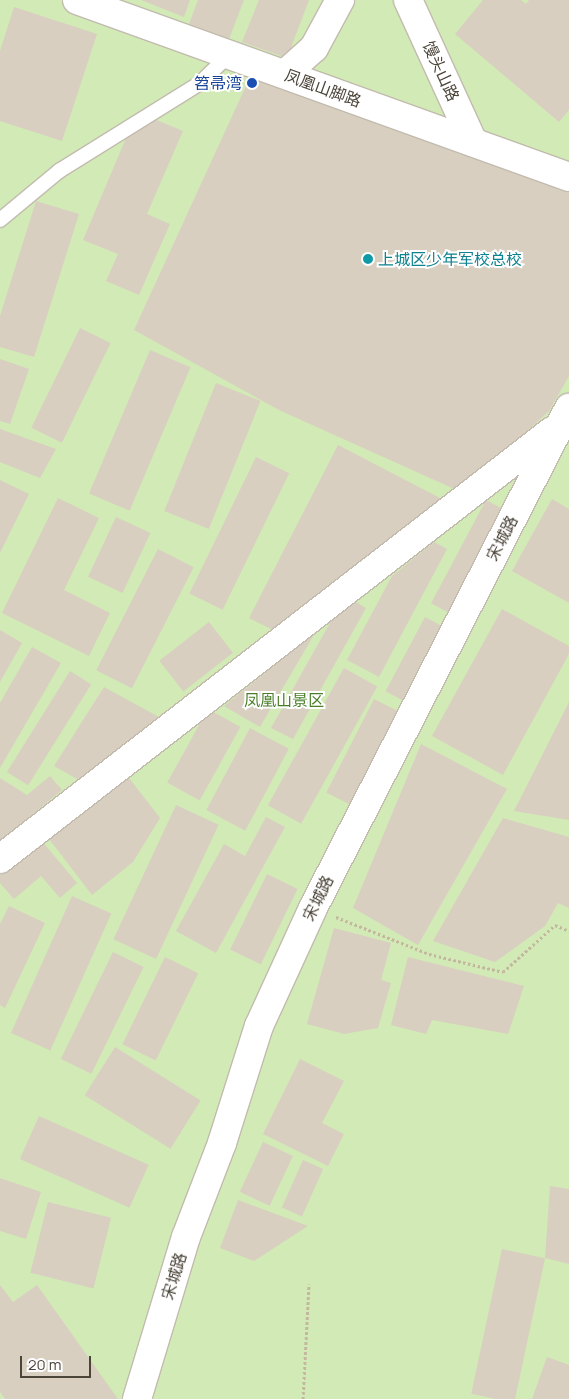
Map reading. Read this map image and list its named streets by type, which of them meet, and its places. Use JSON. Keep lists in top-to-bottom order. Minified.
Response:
{"streets":{"street":["馒头山路","凤凰山脚路","宋城路"]},"crossings":[["馒头山路","凤凰山脚路"]],"parks":["凤凰山景区"],"places":["笤帚湾","上城区少年军校总校"],"scale_bar":"20 m"}
